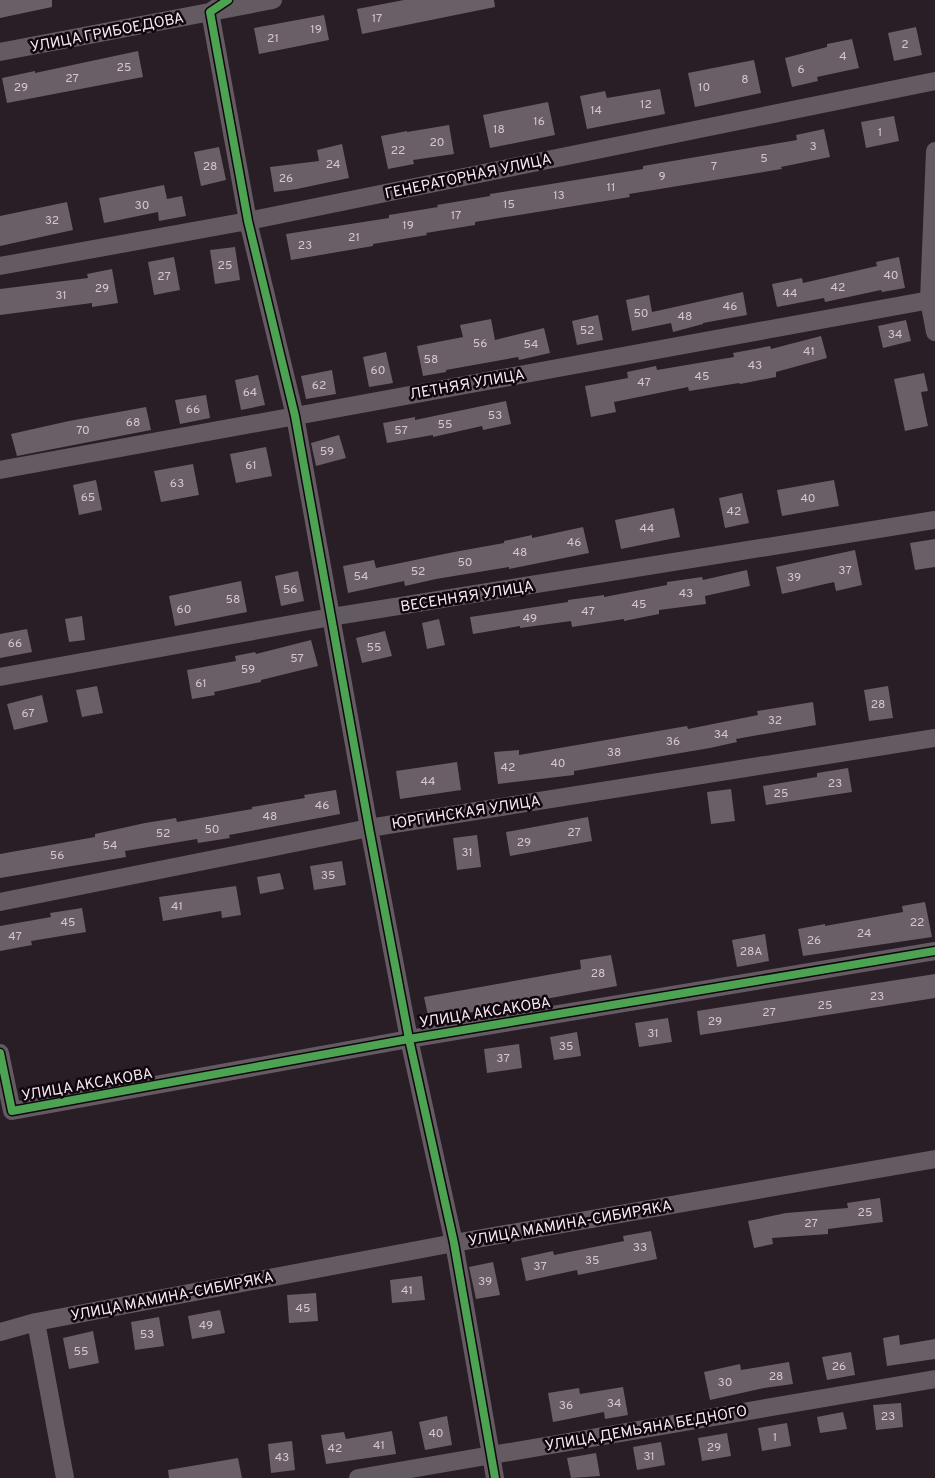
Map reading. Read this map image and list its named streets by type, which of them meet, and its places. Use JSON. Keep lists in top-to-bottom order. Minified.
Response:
{"streets":{"street":["УЛИЦА ГРИБОЕДОВА","ГЕНЕРАТОРНАЯ УЛИЦА","ЛЕТНЯЯ УЛИЦА","ВЕСЕННЯЯ УЛИЦА","ЮРГИНСКАЯ УЛИЦА","УЛИЦА АКСАКОВА","УЛИЦА МАМИНА-СИБИРЯКА","УЛИЦА ДЕМЬЯНА БЕДНОГО"]},"house_numbers":["17","19","21","2","4","25","6","27","8","29","10","12","14","16","18","1","20","3","22","5","24","28","7","9","26","11","13","15","30","17","32","19","21","23","25","40","27","42","29","44","31","46","50","48","52","34","56","54","41","58","43","60","45","47","62","64","66","53","68","55","70","57","59","61","63","65","40","42","44","46","48","50","37","52","54","39","56","43","58","45","60","47","49","66","55","57","59","61","28","67","32","34","36","38","40","42","44","23","25","46","48","50","27","52","29","54","31","56","35","41","45","22","24","47","26","28А","28","23","25","27","29","31","35","37","25","27","33","35","37","39","41","45","49","53","55","26","28","30","34","36","23","40","1","41","29","42","31","43"]}
